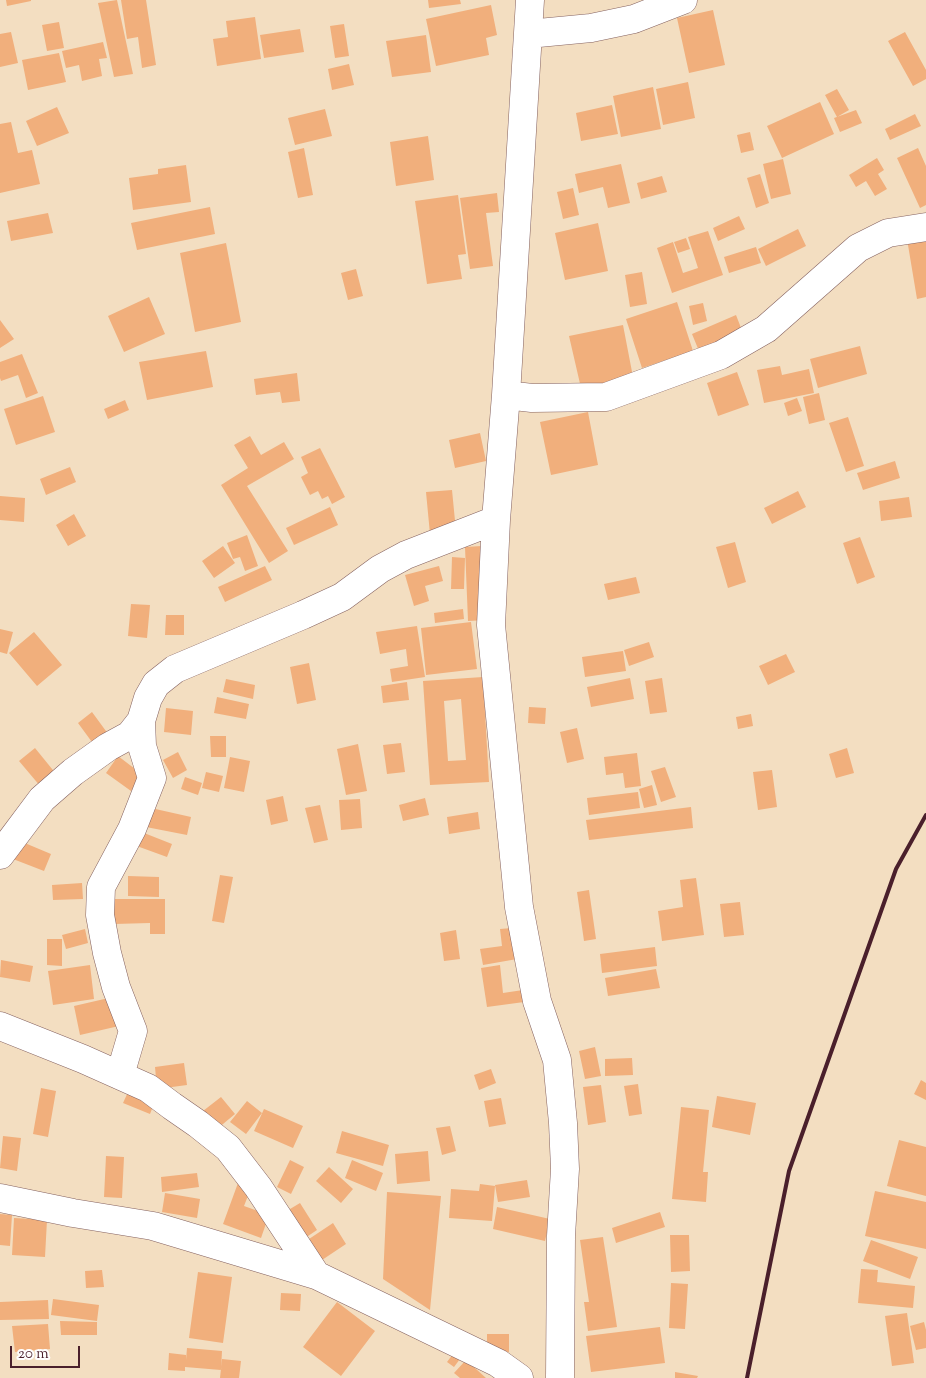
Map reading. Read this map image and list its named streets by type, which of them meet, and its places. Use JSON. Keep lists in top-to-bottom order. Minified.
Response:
{"scale_bar":"20 m"}
